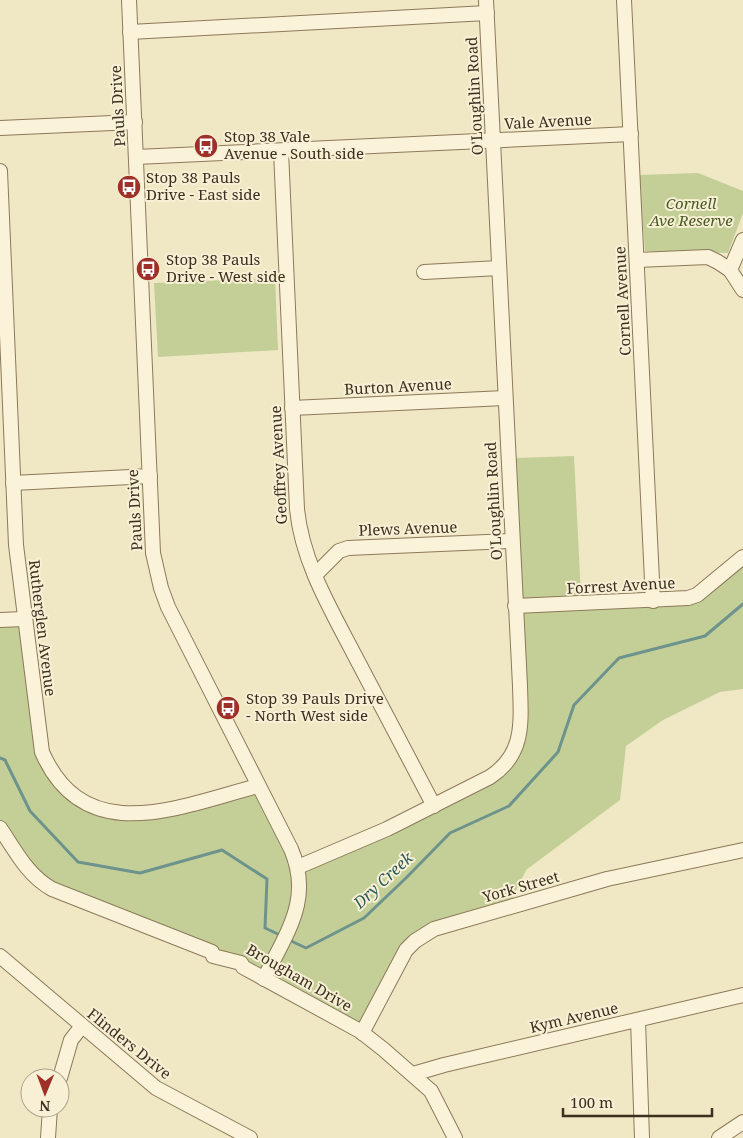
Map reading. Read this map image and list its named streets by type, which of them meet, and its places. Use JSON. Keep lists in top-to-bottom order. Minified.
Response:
{"streets":{"street":["O'Loughlin Road","Pauls Drive","Vale Avenue","Cornell Avenue","Burton Avenue","Geoffrey Avenue","Plews Avenue","Forrest Avenue","Rutherglen Avenue","York Street","Brougham Drive","Kym Avenue","Flinders Drive"]},"crossings":[["O'Loughlin Road","Pauls Drive"],["O'Loughlin Road","Vale Avenue"],["O'Loughlin Road","Burton Avenue"],["O'Loughlin Road","Geoffrey Avenue"],["O'Loughlin Road","Plews Avenue"],["O'Loughlin Road","Forrest Avenue"],["Pauls Drive","Vale Avenue"],["Pauls Drive","Rutherglen Avenue"],["Pauls Drive","Brougham Drive"],["Vale Avenue","Cornell Avenue"],["Vale Avenue","Geoffrey Avenue"],["Cornell Avenue","Forrest Avenue"],["Burton Avenue","Geoffrey Avenue"],["Geoffrey Avenue","Plews Avenue"],["York Street","Brougham Drive"],["Brougham Drive","Kym Avenue"]],"water":["Dry Creek"],"parks":["Cornell Ave Reserve"],"places":{"bus stop":["Stop 38 Vale Avenue - South side","Stop 38 Pauls Drive - East side","Stop 38 Pauls Drive - West side","Stop 39 Pauls Drive - North West side"]},"scale_bar":"100 m","north":"bottom"}
